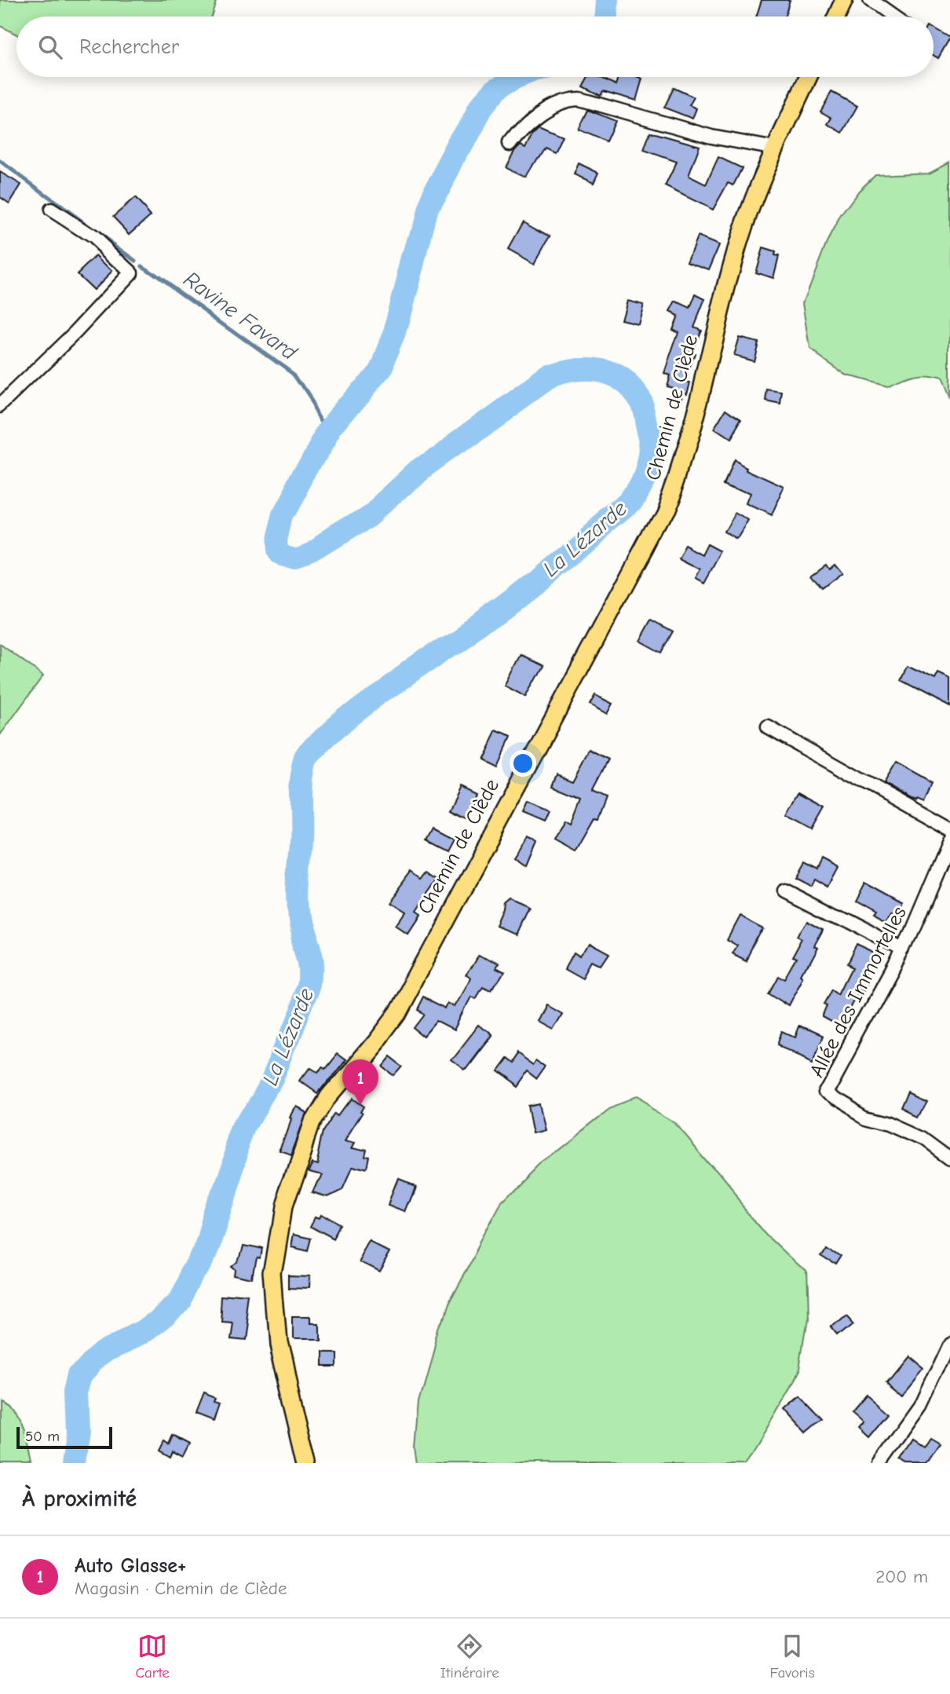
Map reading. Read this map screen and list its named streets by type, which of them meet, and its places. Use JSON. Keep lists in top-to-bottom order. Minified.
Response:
{"streets":{"main road":["Chemin de Clède"],"street":["Allée des Immortelles"]},"water":["Ravine Favard","La Lézarde"],"scale_bar":"50 m","page":{"search":"Rechercher","pins":"1","scale":"50 m","heading":"À proximité","list":[{"mark":"1","name":"Auto Glasse+","note":"Magasin · Chemin de Clède","value":"200 m"}],"nav":["Carte","Itinéraire","Favoris"]}}
